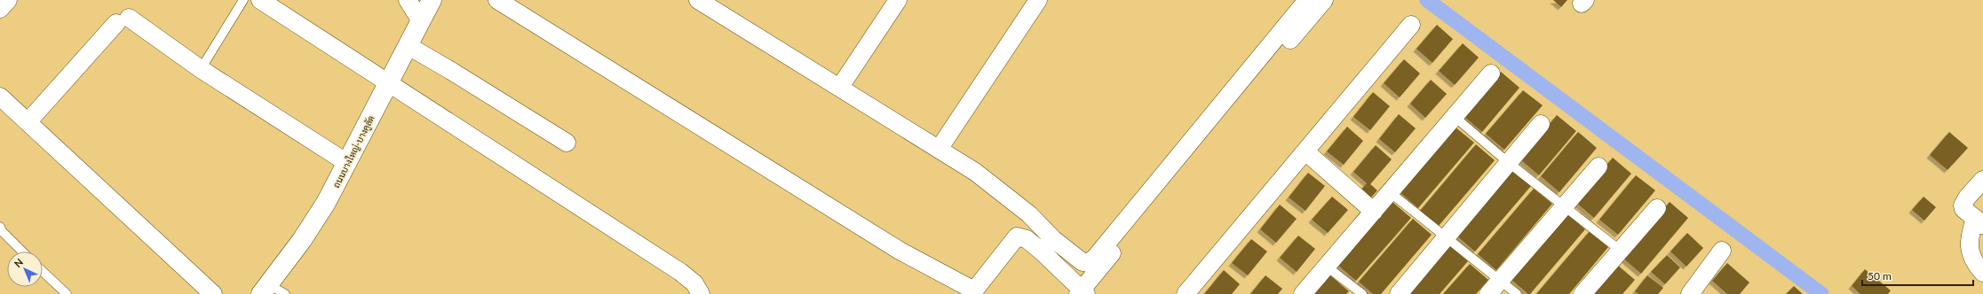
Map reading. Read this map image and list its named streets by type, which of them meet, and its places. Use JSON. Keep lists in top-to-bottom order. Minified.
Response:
{"streets":{"street":["ถนนบางใหญ่-บางคูลัด"]},"scale_bar":"50 m","north":"top left"}
